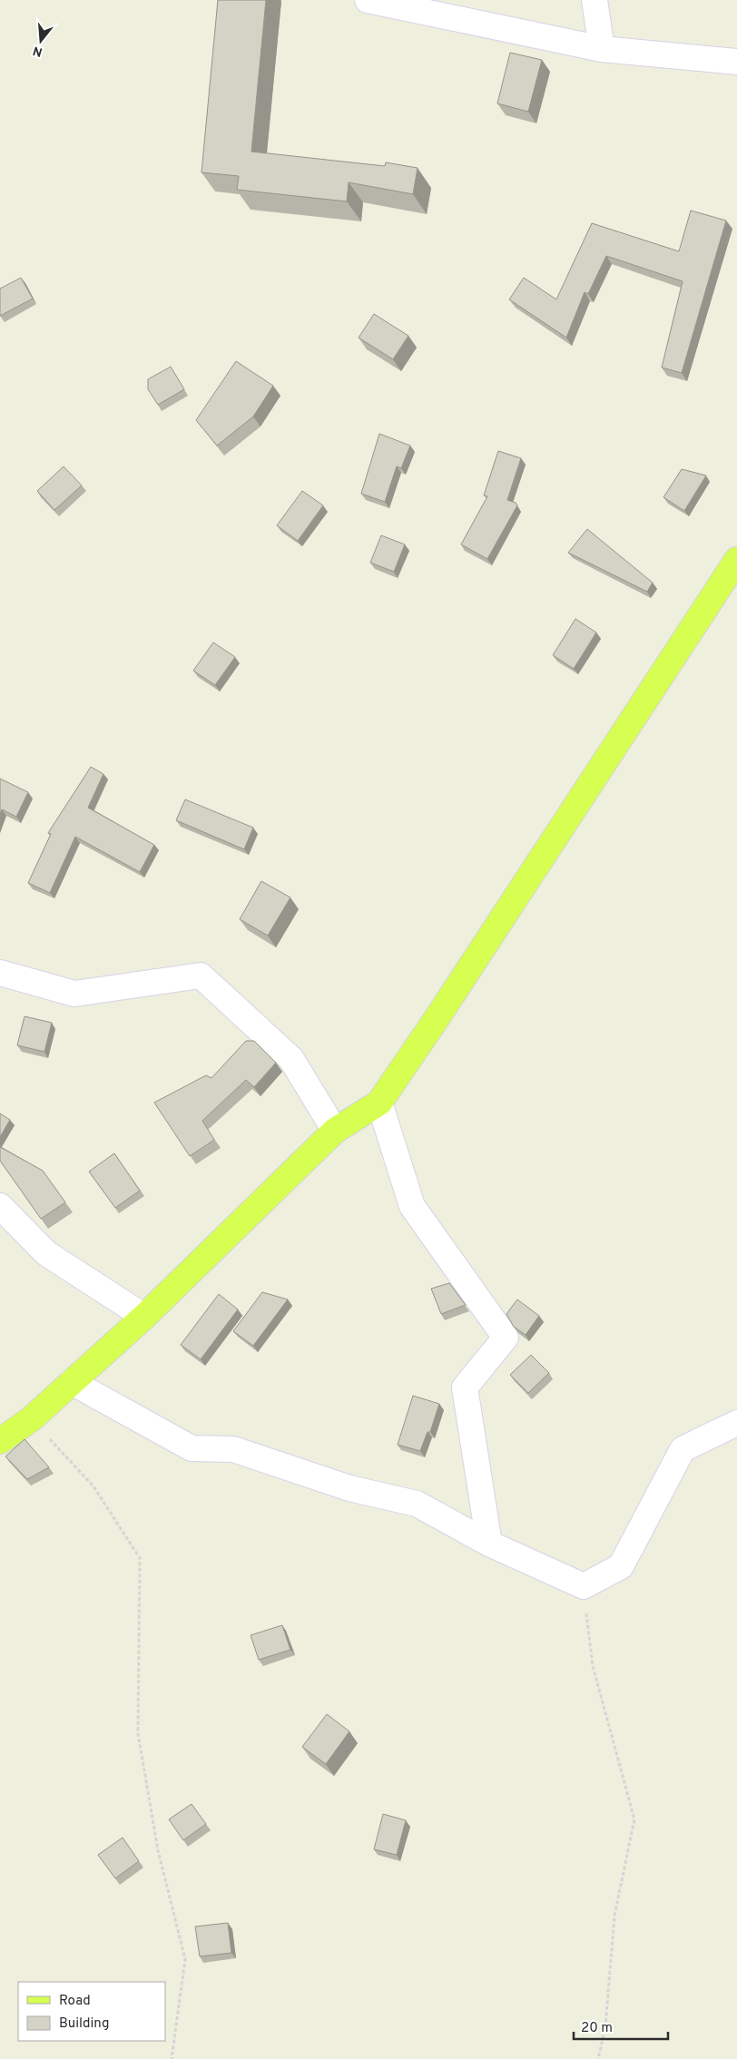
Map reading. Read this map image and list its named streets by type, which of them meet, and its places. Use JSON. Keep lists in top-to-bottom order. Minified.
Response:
{"legend":["Road","Building"],"scale_bar":"20 m","north":"bottom"}
